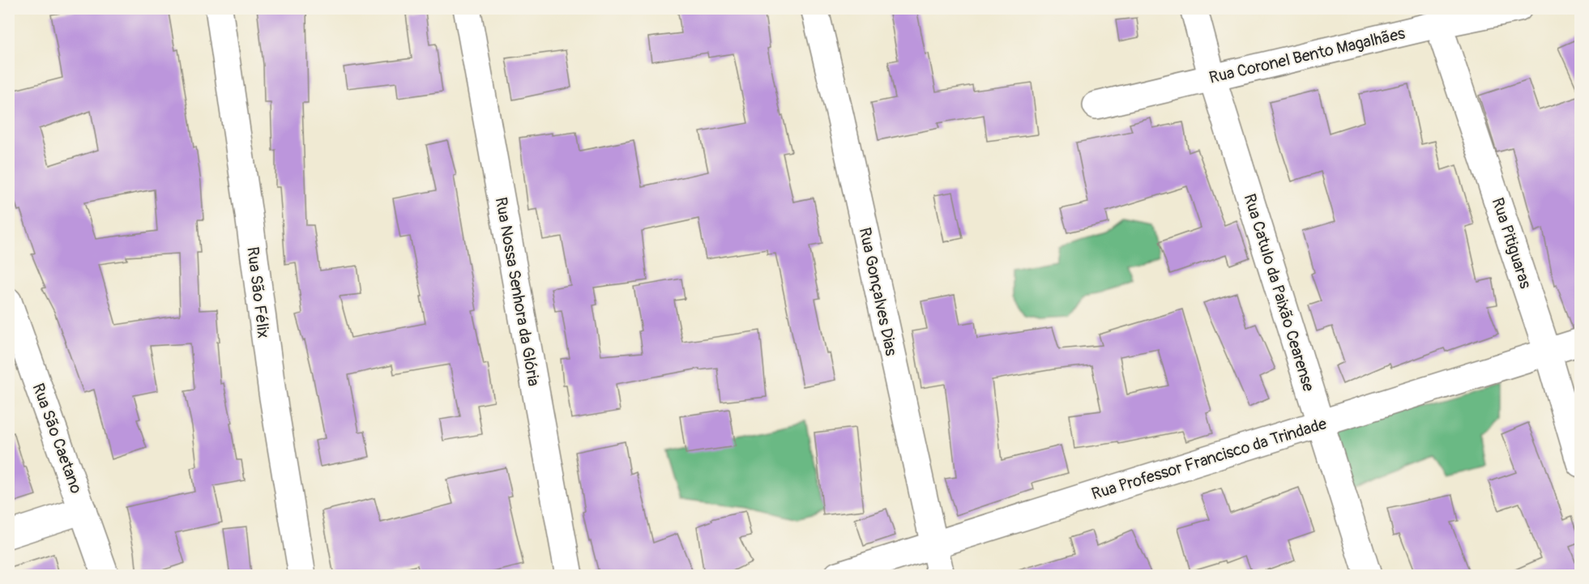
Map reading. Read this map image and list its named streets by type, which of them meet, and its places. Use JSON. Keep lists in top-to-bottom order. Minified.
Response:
{"streets":{"street":["Rua Coronel Bento Magalhães","Rua Pitiguaras","Rua Nossa Senhora da Glória","Rua Gonçalves Dias","Rua São Félix","Rua Catulo da Paixão Cearense","Rua São Caetano","Rua Professor Francisco da Trindade"]},"crossings":[["Rua Coronel Bento Magalhães","Rua Pitiguaras"],["Rua Coronel Bento Magalhães","Rua Catulo da Paixão Cearense"],["Rua Pitiguaras","Rua Professor Francisco da Trindade"],["Rua Gonçalves Dias","Rua Professor Francisco da Trindade"],["Rua Catulo da Paixão Cearense","Rua Professor Francisco da Trindade"]]}
